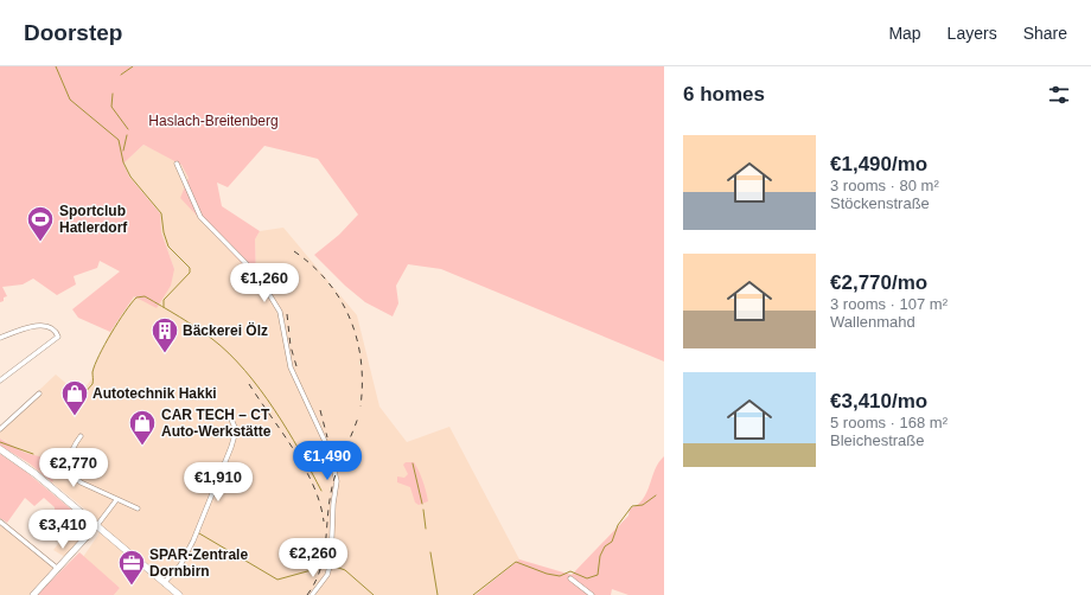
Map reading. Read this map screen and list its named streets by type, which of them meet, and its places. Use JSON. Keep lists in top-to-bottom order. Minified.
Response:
{"parks":["Haslach-Breitenberg"],"places":{"sports":["Sportclub Hatlerdorf"],"building":["Bäckerei Ölz"],"shop":["Autotechnik Hakki","CAR TECH – CT Auto-Werkstätte"],"office":["SPAR-Zentrale Dornbirn"]},"page":{"header":"Doorstep","nav":["Map","Layers","Share"],"heading":"6 homes","list":[{"name":"€1,490/mo","note":"3 rooms · 80 m² · Stöckenstraße"},{"name":"€2,770/mo","note":"3 rooms · 107 m² · Wallenmahd"},{"name":"€3,410/mo","note":"5 rooms · 168 m² · Bleichestraße"}],"price":["€1,260","€1,490","€2,770","€1,910","€3,410","€2,260"]}}
